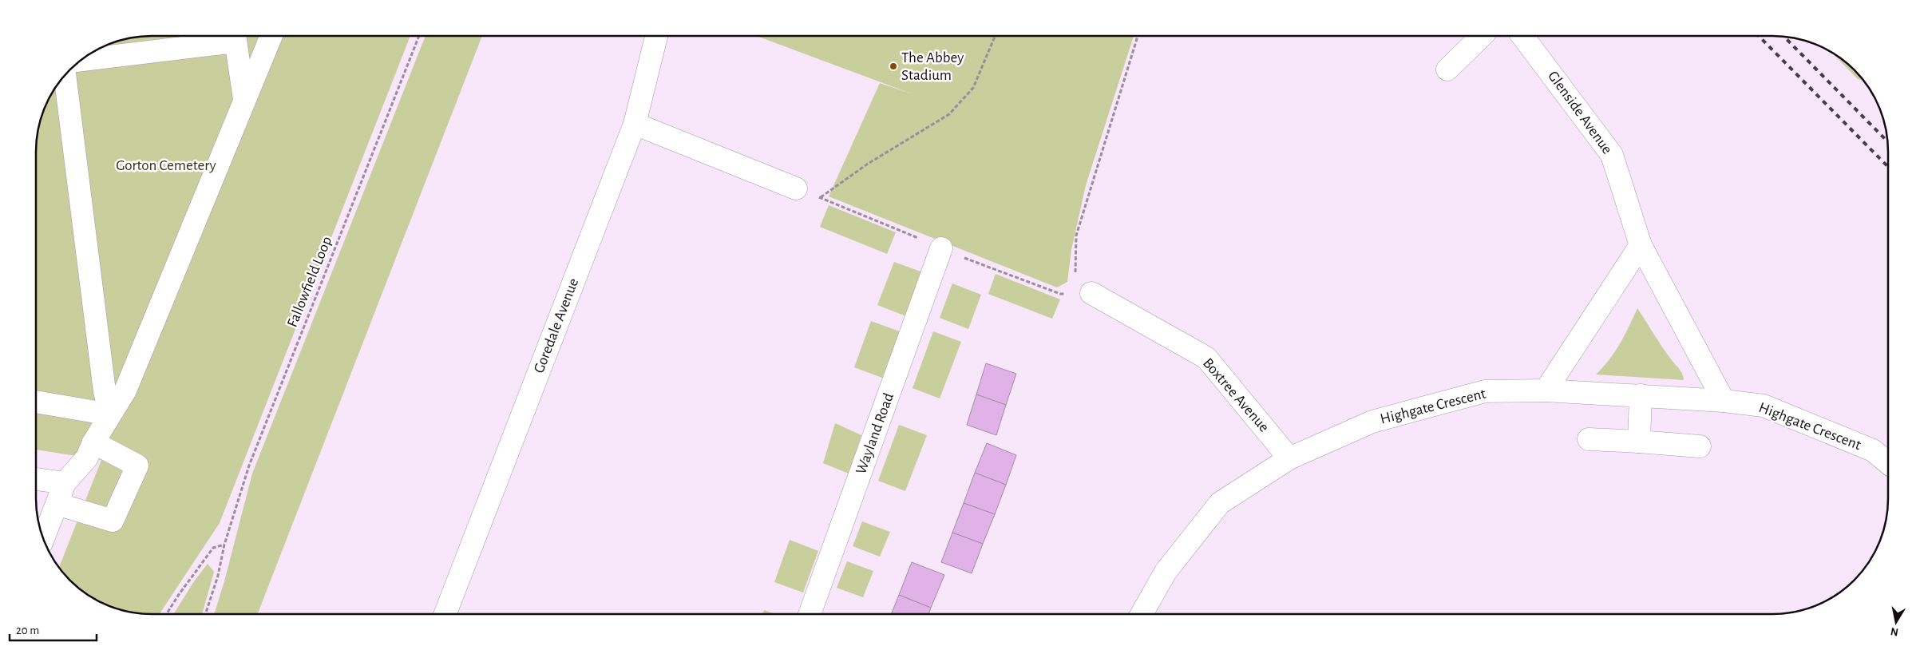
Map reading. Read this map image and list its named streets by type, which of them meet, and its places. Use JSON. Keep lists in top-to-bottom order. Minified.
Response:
{"streets":{"street":["Glenside Avenue","Goredale Avenue","Boxtree Avenue","Highgate Crescent","Wayland Road"],"path":["Fallowfield Loop"]},"crossings":[["Glenside Avenue","Highgate Crescent"],["Boxtree Avenue","Highgate Crescent"]],"parks":["Gorton Cemetery"],"places":["The Abbey Stadium"],"scale_bar":"20 m","north":"bottom"}
